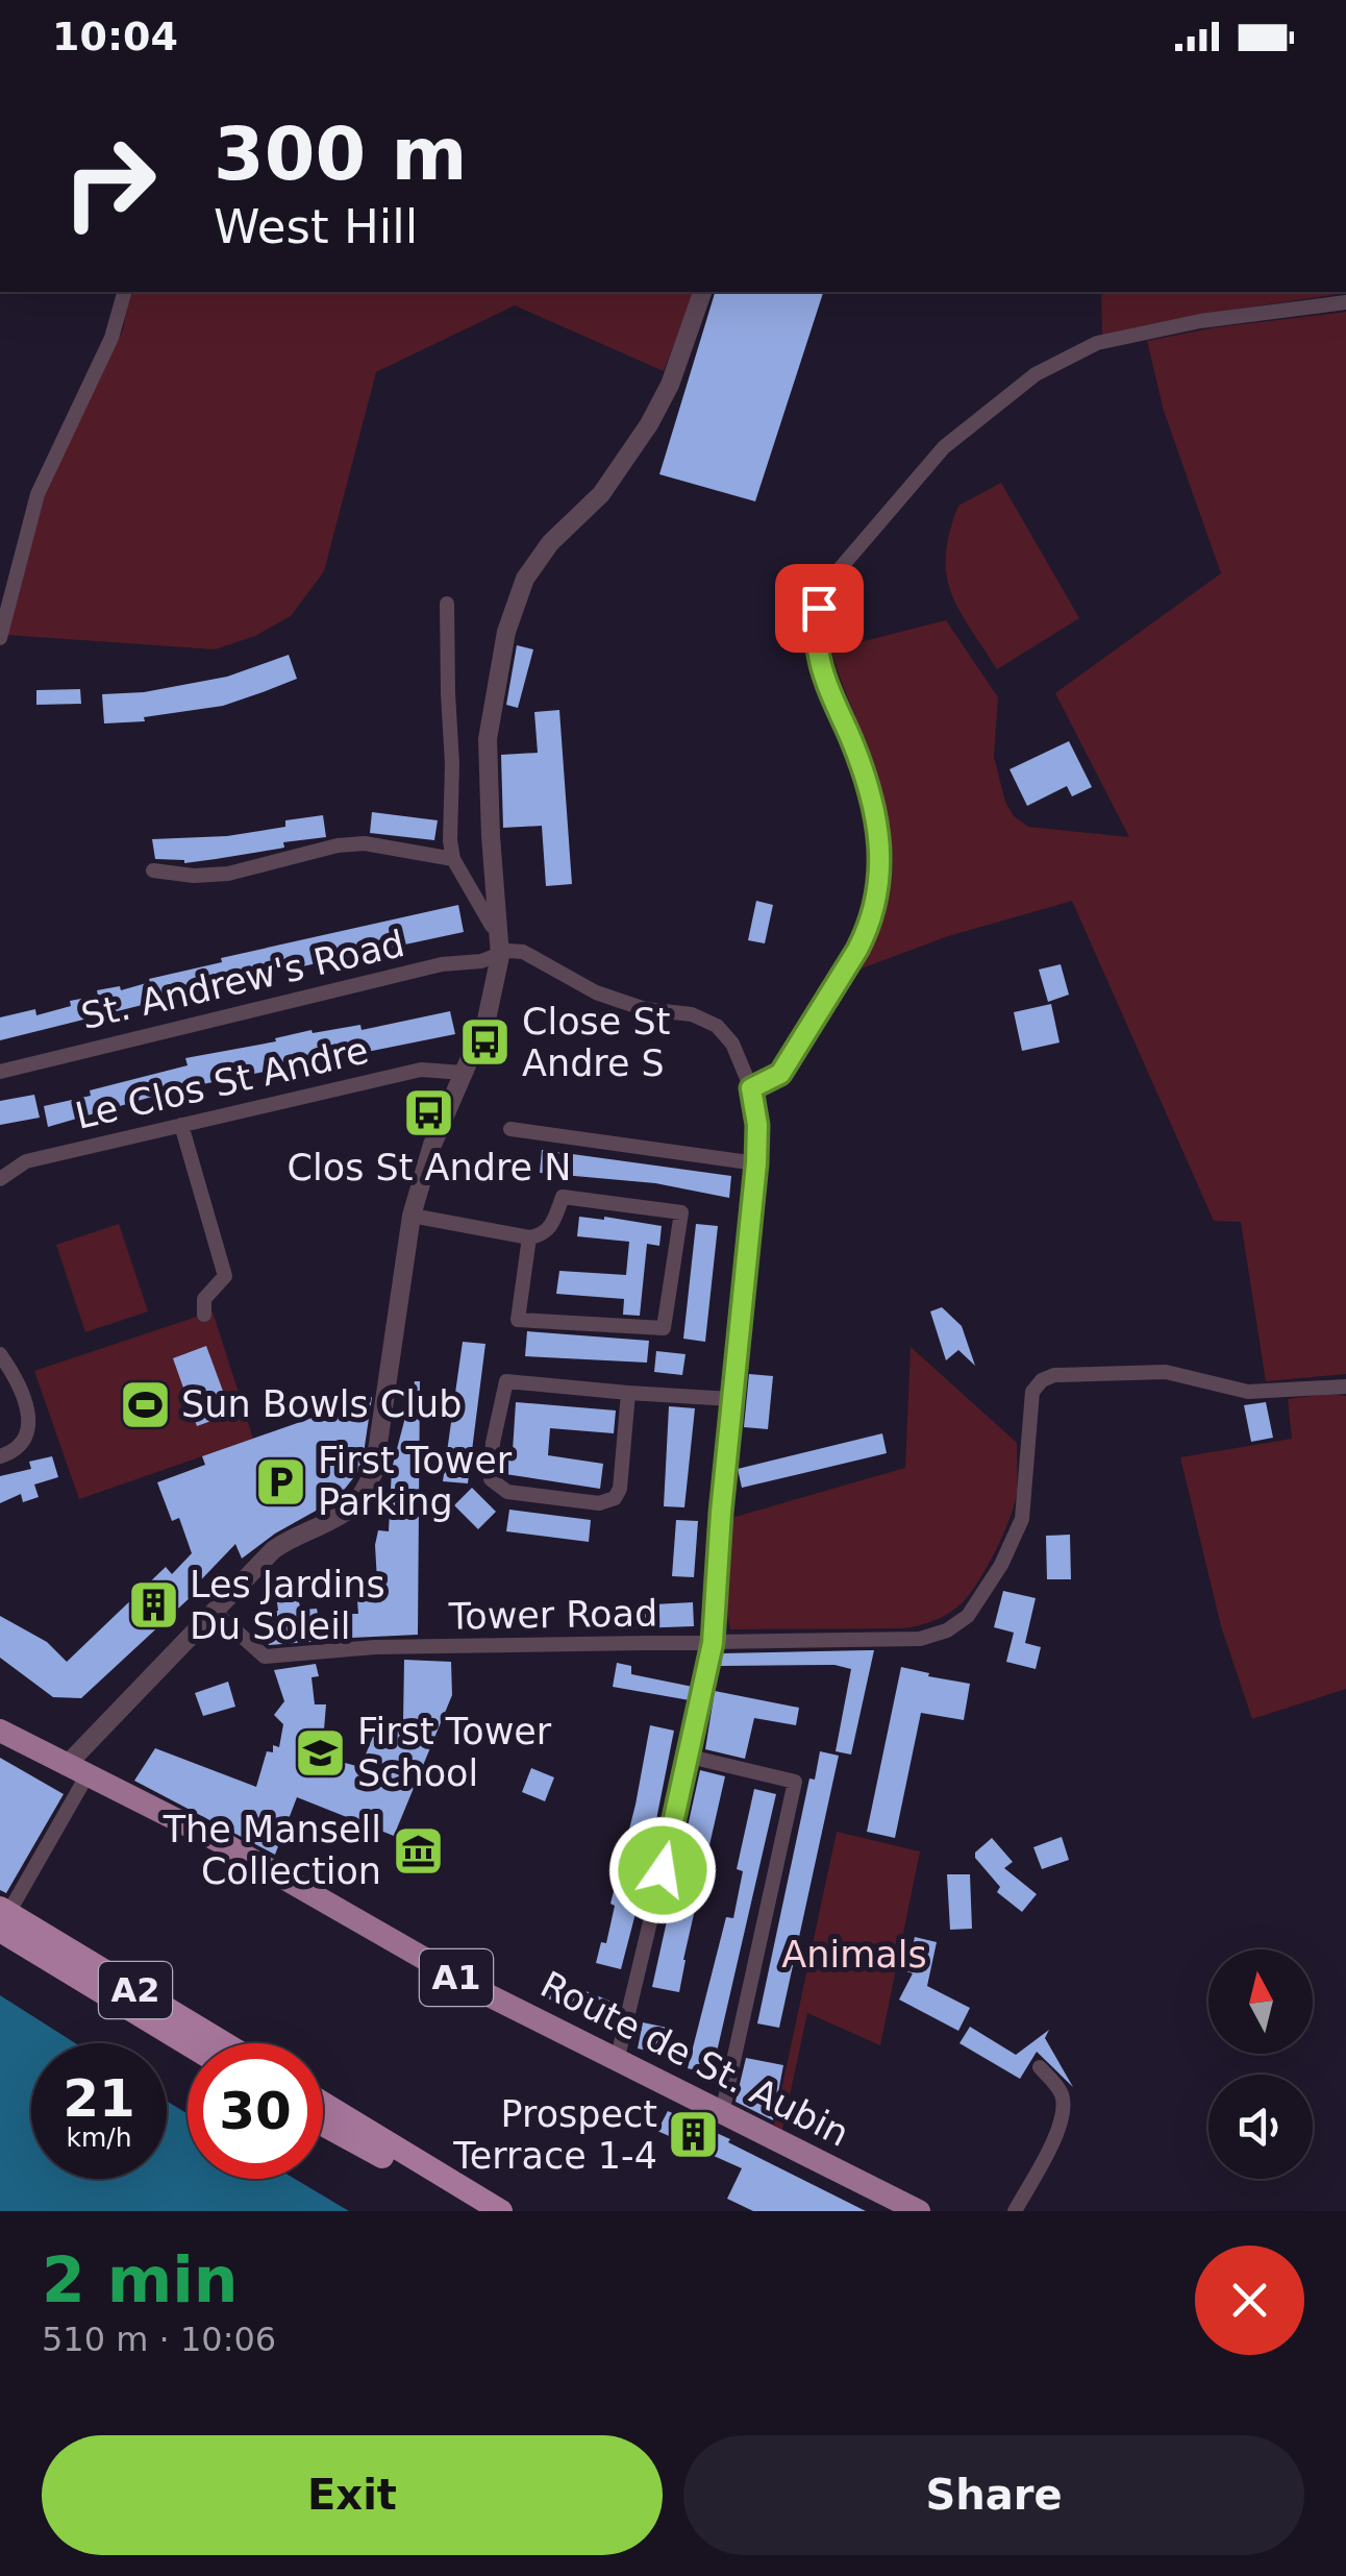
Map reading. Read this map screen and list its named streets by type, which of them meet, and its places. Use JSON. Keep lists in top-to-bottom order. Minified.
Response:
{"streets":{"highway":["A2"],"main road":["A1","Route de St. Aubin"],"street":["St. Andrew's Road","Le Clos St Andre","Tower Road"]},"crossings":[["St. Andrew's Road","Tower Road"],["St. Andrew's Road","Route de St. Aubin"]],"parks":["Animals"],"places":{"bus stop":["Close St Andre S","Clos St Andre N"],"sports":["Sun Bowls Club"],"parking":["First Tower Parking"],"building":["Les Jardins Du Soleil","Prospect Terrace 1-4"],"school or university":["First Tower School"],"museum":["The Mansell Collection"]},"north":"top","page":{"status":"10:04","turn":["300 m","West Hill"],"speed":"21 km/h","limit":"30","heading":["2 min","510 m · 10:06"],"buttons":["Exit","Share"]}}
